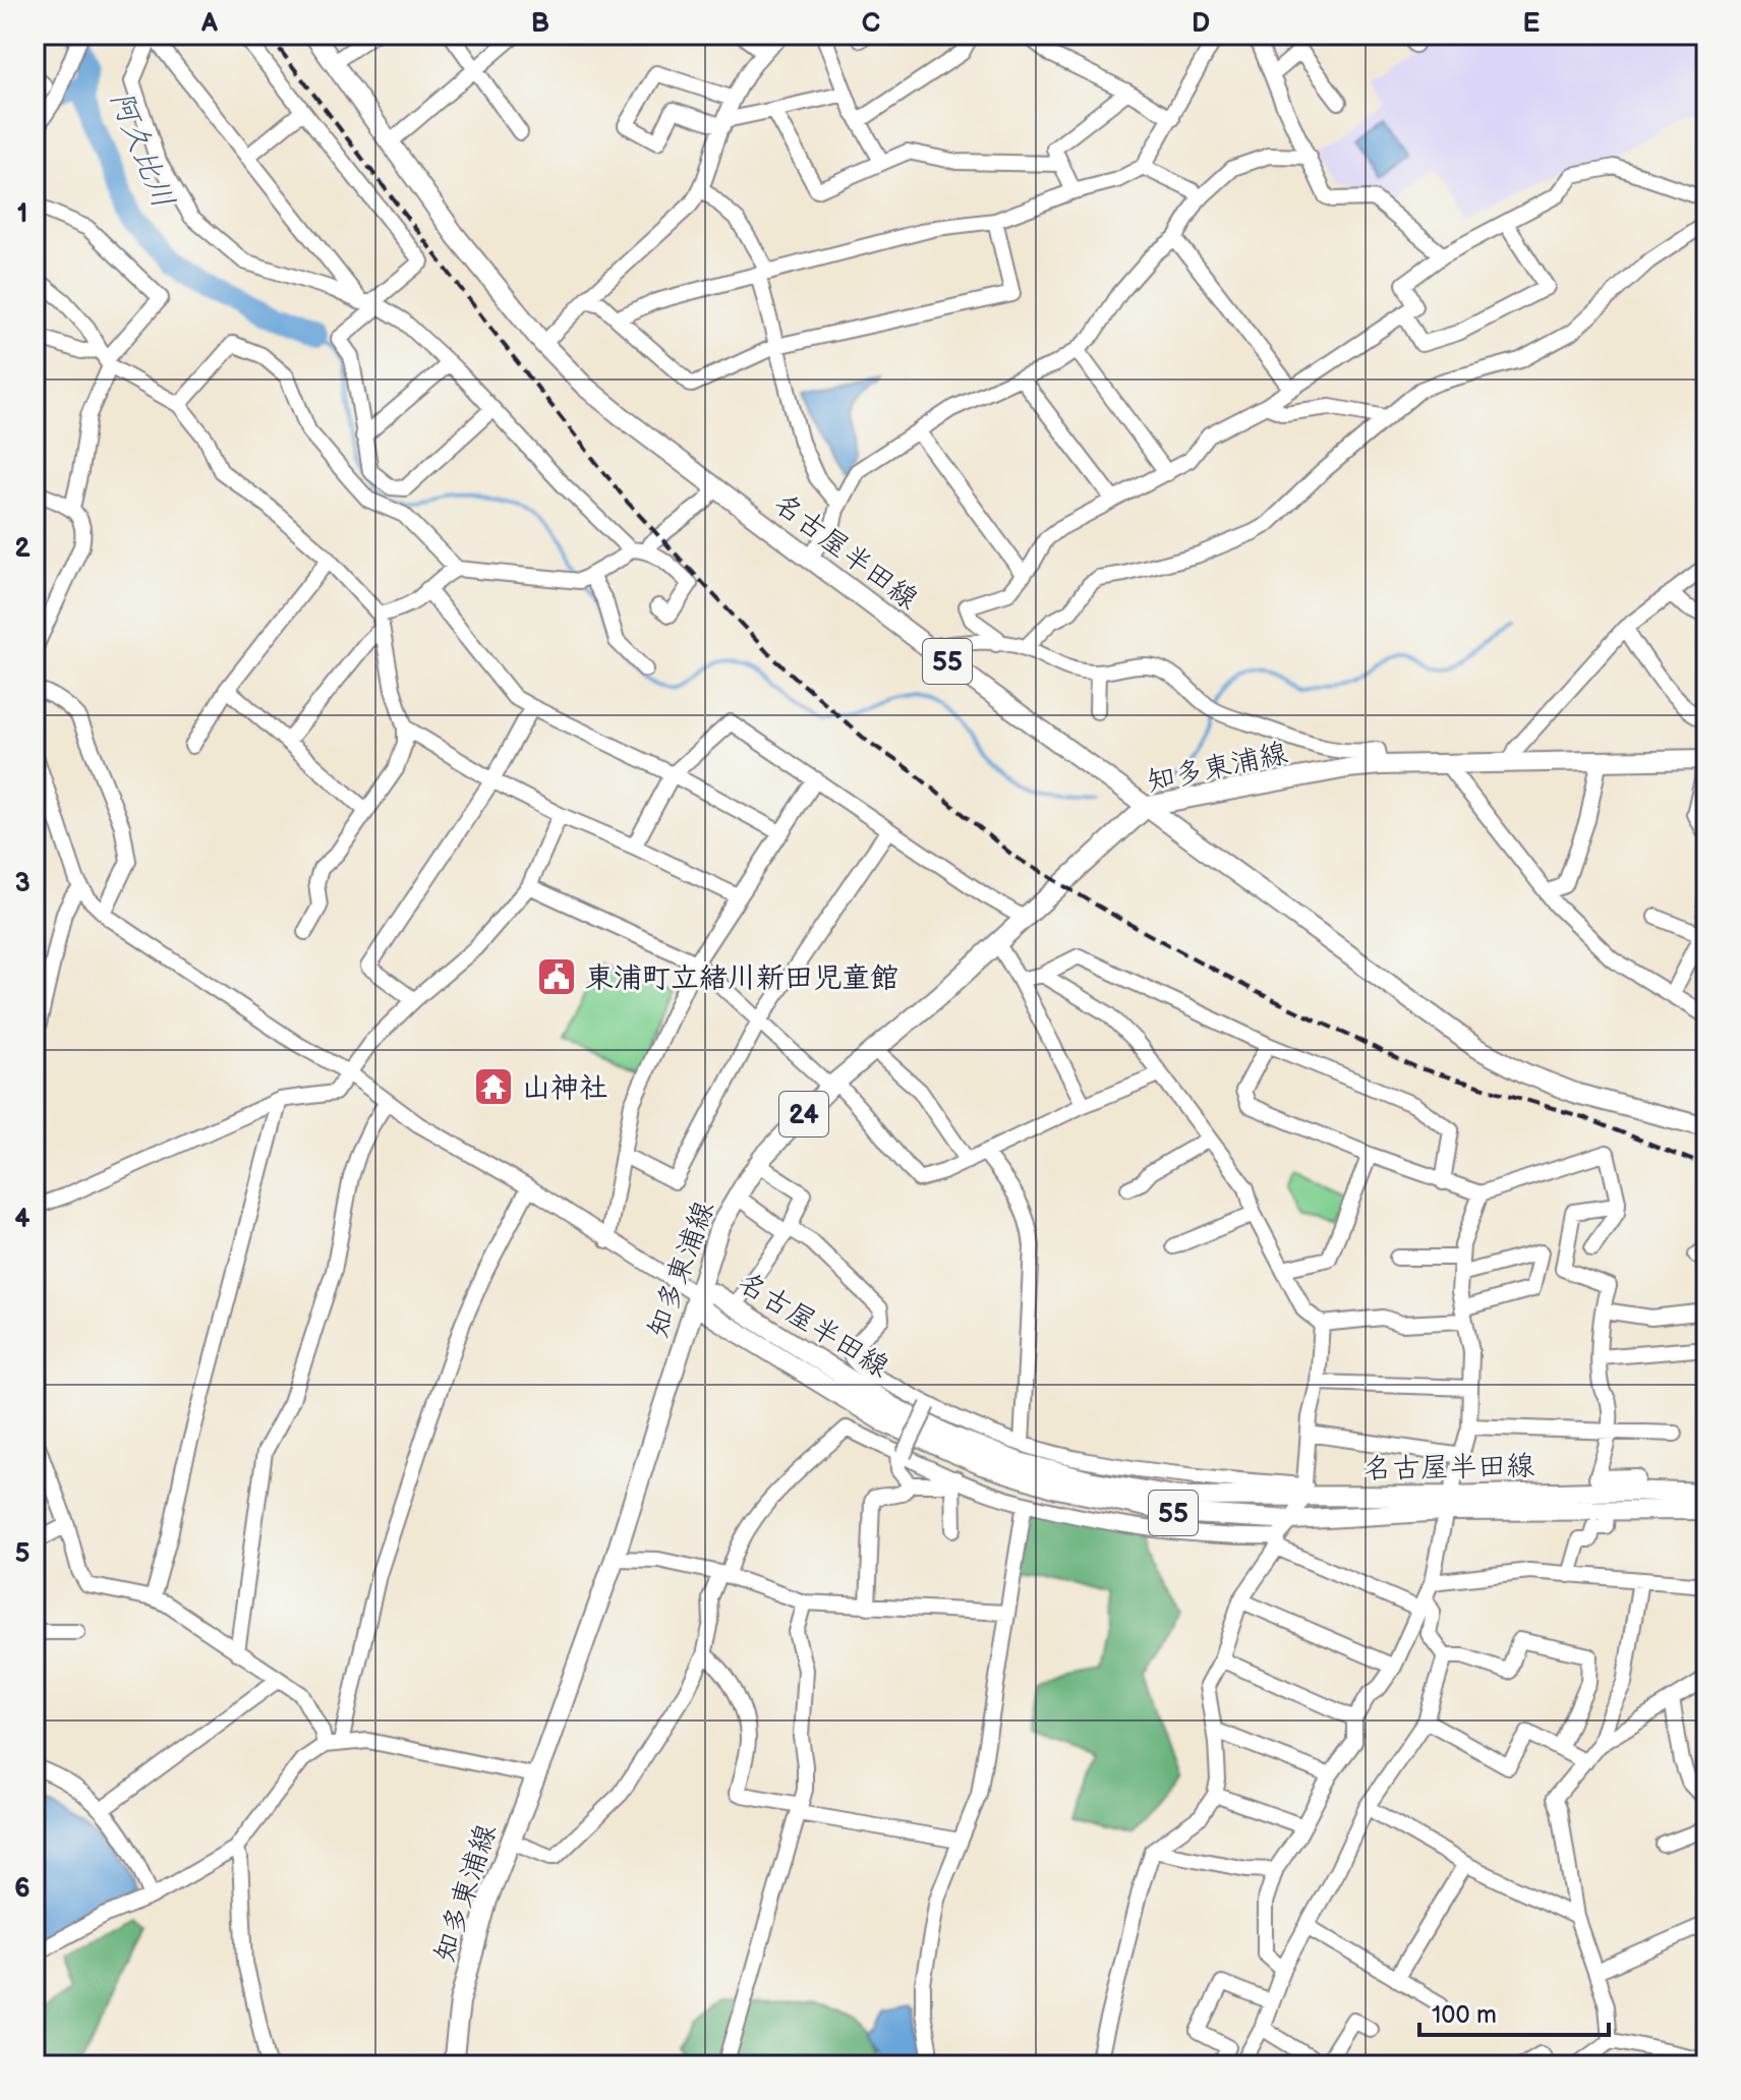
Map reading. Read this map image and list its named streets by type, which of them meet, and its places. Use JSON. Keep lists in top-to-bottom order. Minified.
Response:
{"streets":{"main road":["名古屋半田線","55","知多東浦線","24"]},"crossings":[["名古屋半田線","知多東浦線"]],"water":["阿久比川"],"places":{"public building":["東浦町立緒川新田児童館"],"temple":["山神社"]},"scale_bar":"100 m","grid":{"columns":["A","B","C","D","E"],"rows":["1","2","3","4","5","6"]}}
